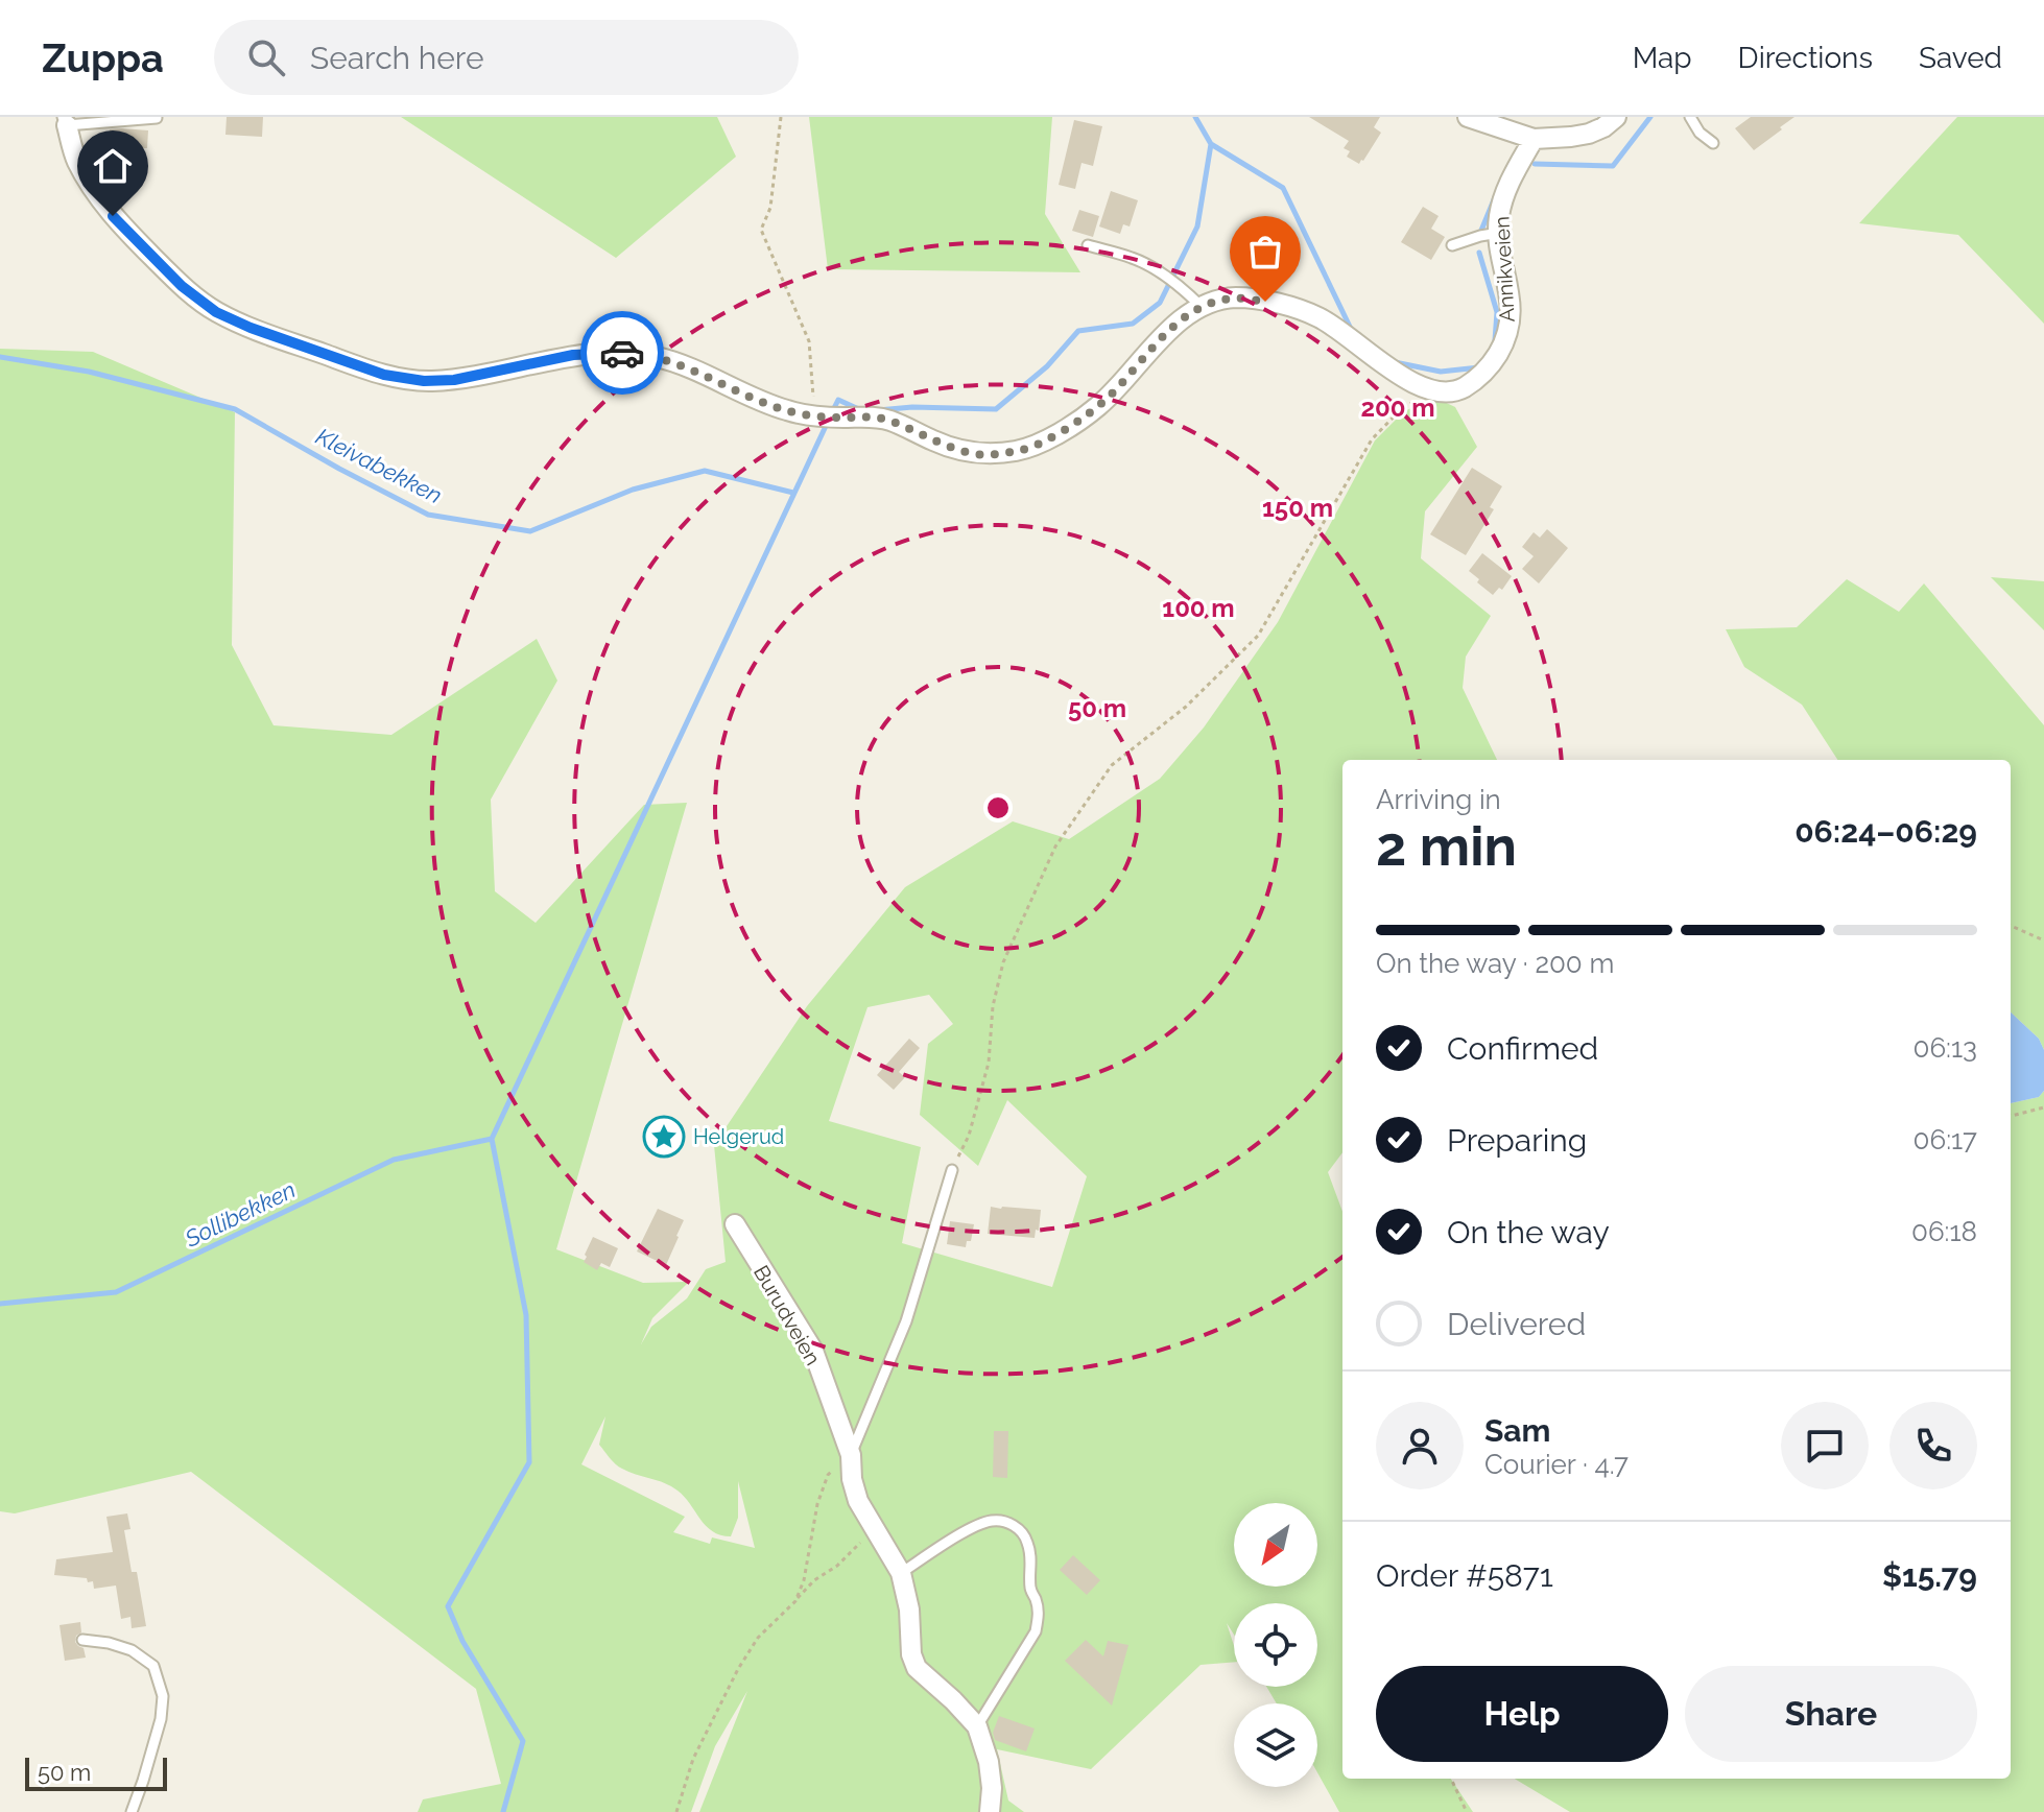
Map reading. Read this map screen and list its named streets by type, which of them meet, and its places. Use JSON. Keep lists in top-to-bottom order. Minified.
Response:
{"streets":{"street":["Annikveien","Burudveien"]},"water":["Kleivabekken","Sollibekken"],"places":{"place":["Helgerud"]},"scale_bar":"50 m","north":"bottom left","page":{"header":"Zuppa","search":"Search here","nav":["Map","Directions","Saved"],"heading":["2 min","Arriving in","06:24–06:29"],"panel":["Sam","Courier · 4.7","Order #5871","$15.79"],"bar":"On the way · 200 m","list":[["Confirmed","06:13"],["Preparing","06:17"],["On the way","06:18"],"Delivered"],"buttons":["Help","Share"],"scale":"50 m"},"rings":["200 m","150 m","100 m","50 m"]}
